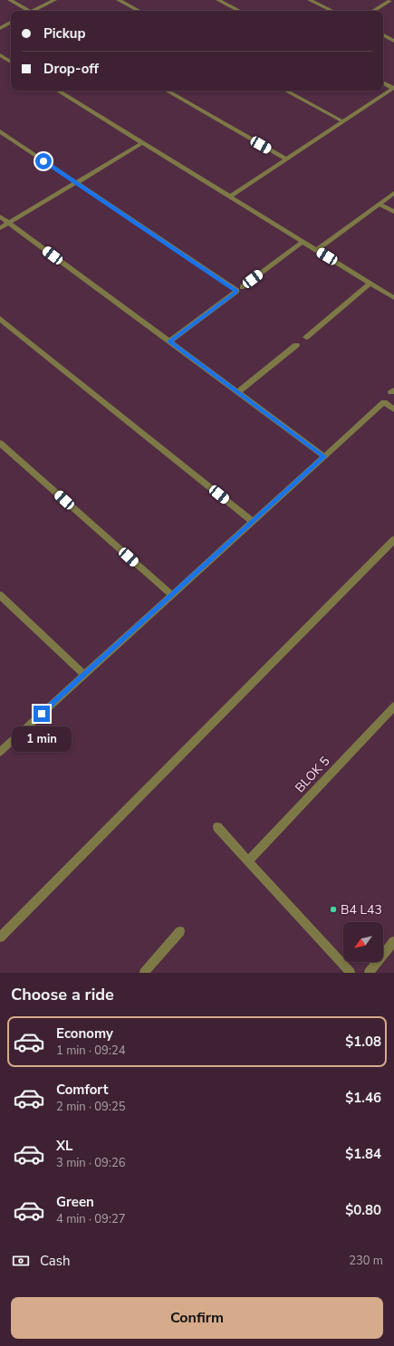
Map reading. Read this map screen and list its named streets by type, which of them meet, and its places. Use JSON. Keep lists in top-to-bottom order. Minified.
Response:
{"streets":{"street":["BLOK 5"]},"places":["B4 L43"],"north":"bottom left","page":{"banner":["Pickup","Drop-off"],"bubble":"1 min","heading":"Choose a ride","list":[{"name":"Economy","note":"1 min · 09:24","value":"$1.08"},{"name":"Comfort","note":"2 min · 09:25","value":"$1.46"},{"name":"XL","note":"3 min · 09:26","value":"$1.84"},{"name":"Green","note":"4 min · 09:27","value":"$0.80"}],"pay":["Cash","230 m"],"buttons":"Confirm"}}
